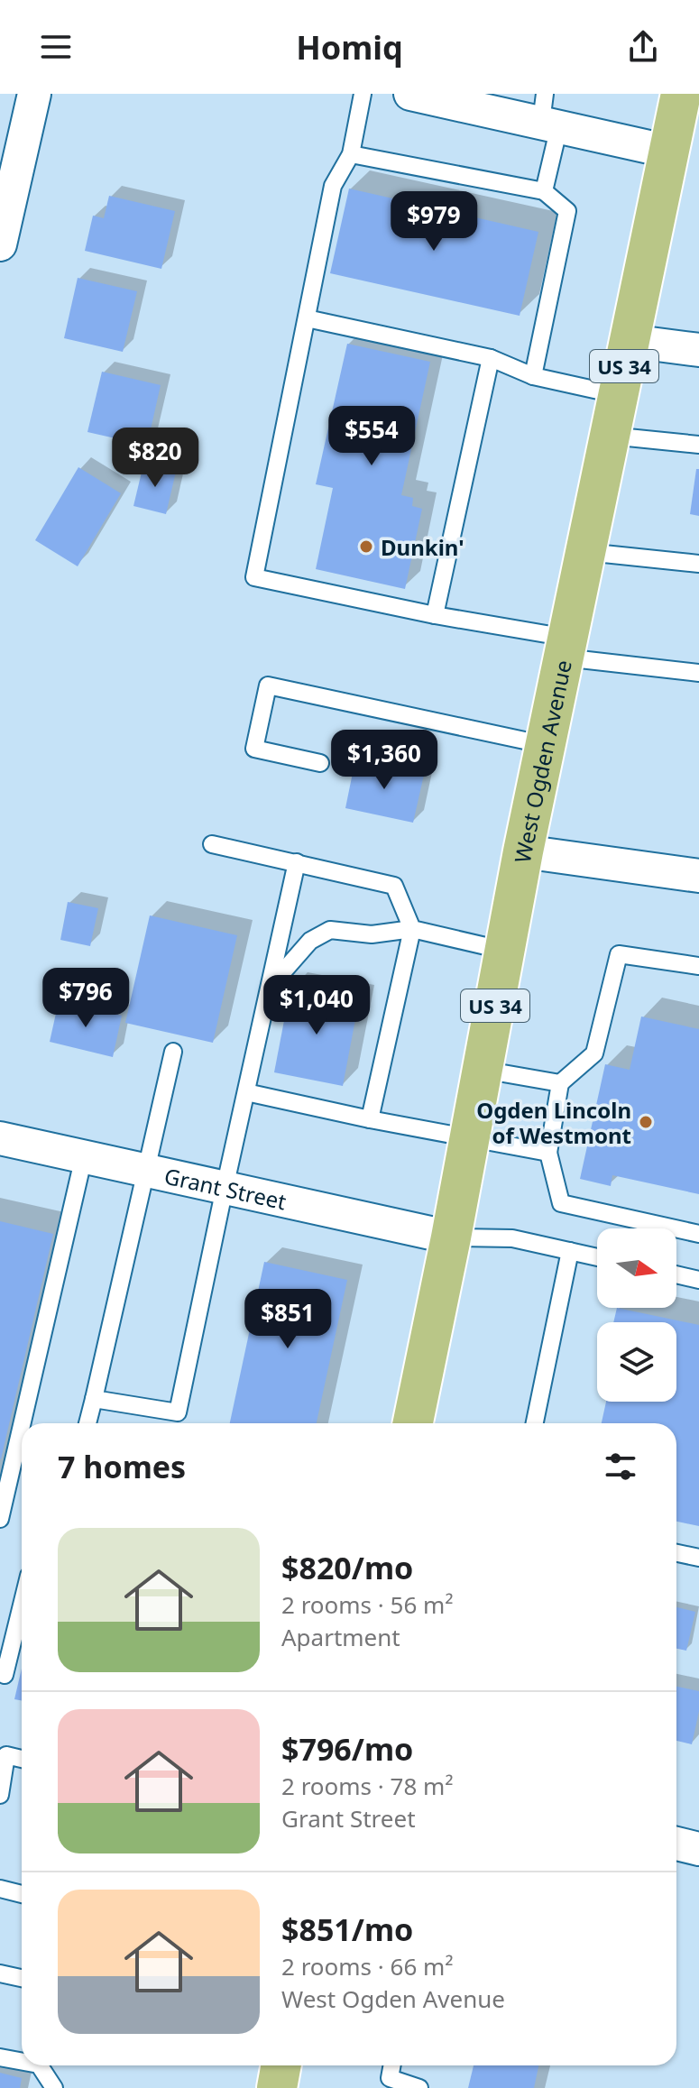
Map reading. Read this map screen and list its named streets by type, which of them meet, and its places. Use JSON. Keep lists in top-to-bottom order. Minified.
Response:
{"streets":{"main road":["US 34","West Ogden Avenue"],"street":["Grant Street"]},"crossings":[["West Ogden Avenue","Grant Street"]],"places":["Dunkin'","Ogden Lincoln of Westmont"],"north":"right","page":{"header":"Homiq","price":["$979","$554","$820","$1,360","$796","$1,040","$851"],"heading":"7 homes","list":[{"name":"$820/mo","note":"2 rooms · 56 m² · Apartment"},{"name":"$796/mo","note":"2 rooms · 78 m² · Grant Street"},{"name":"$851/mo","note":"2 rooms · 66 m² · West Ogden Avenue"}]}}
